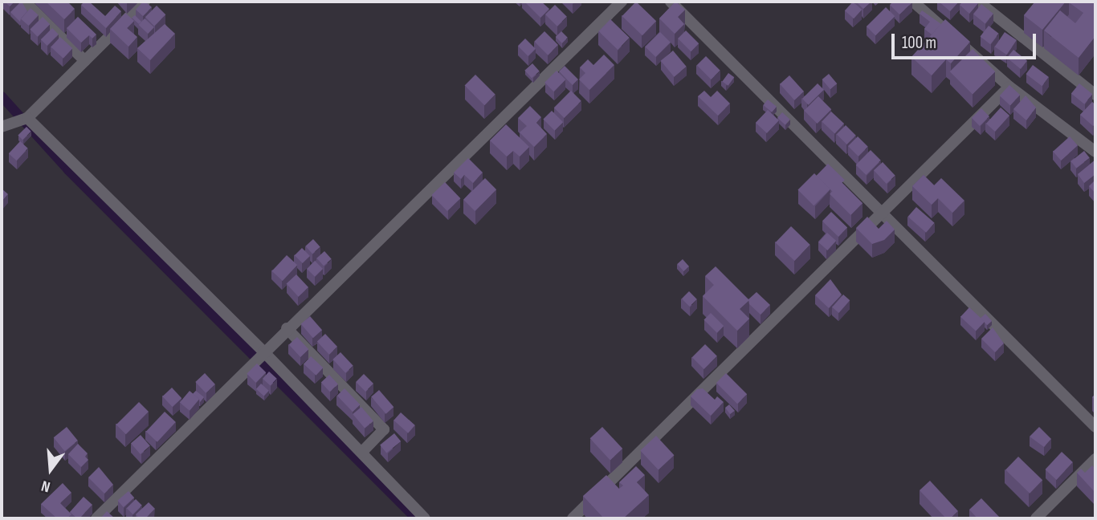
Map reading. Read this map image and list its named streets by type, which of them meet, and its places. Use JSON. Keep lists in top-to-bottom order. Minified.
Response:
{"scale_bar":"100 m","north":"bottom"}
